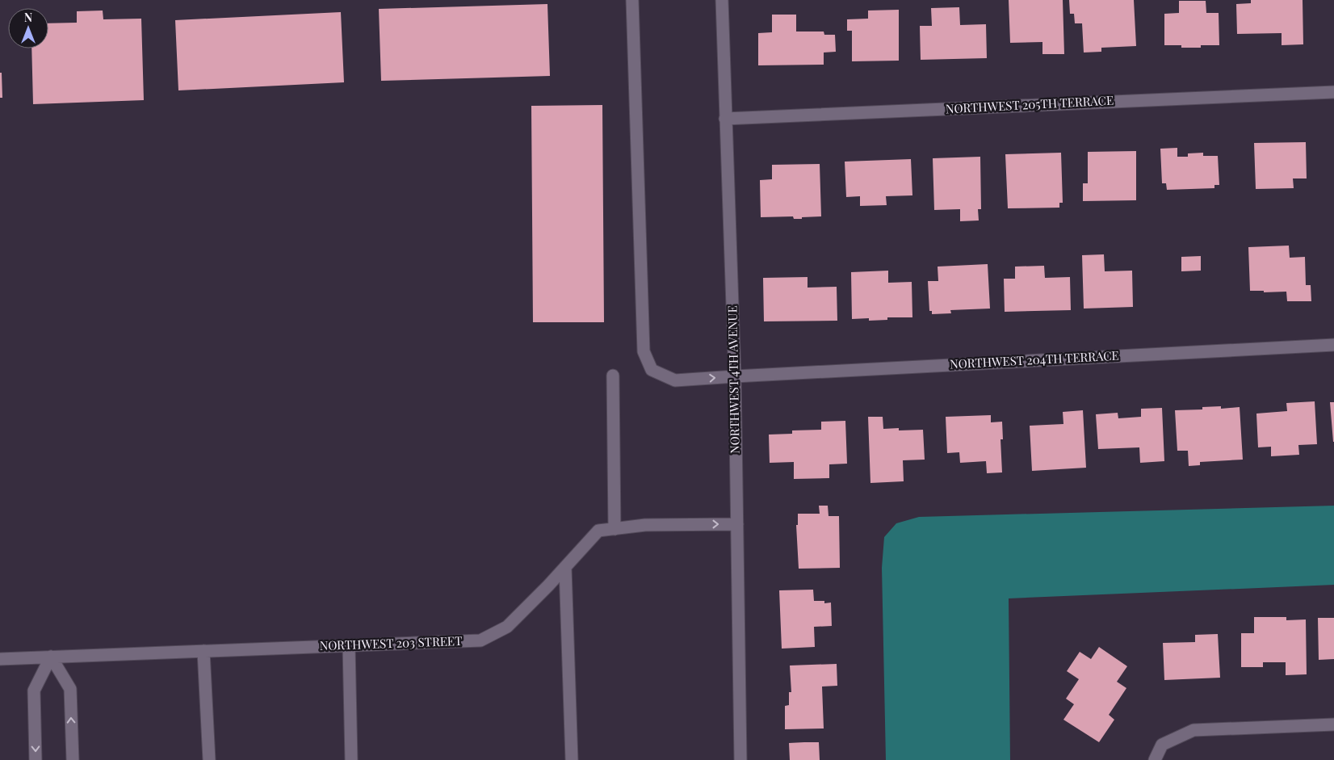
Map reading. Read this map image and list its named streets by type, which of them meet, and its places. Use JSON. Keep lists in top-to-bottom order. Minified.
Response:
{"streets":{"street":["NORTHWEST 205TH TERRACE","NORTHWEST 204TH TERRACE","NORTHWEST 4TH AVENUE","NORTHWEST 203 STREET"]},"crossings":[["NORTHWEST 205TH TERRACE","NORTHWEST 4TH AVENUE"],["NORTHWEST 204TH TERRACE","NORTHWEST 4TH AVENUE"],["NORTHWEST 4TH AVENUE","NORTHWEST 203 STREET"]],"one_way":["NORTHWEST 204TH TERRACE"],"north":"top"}
